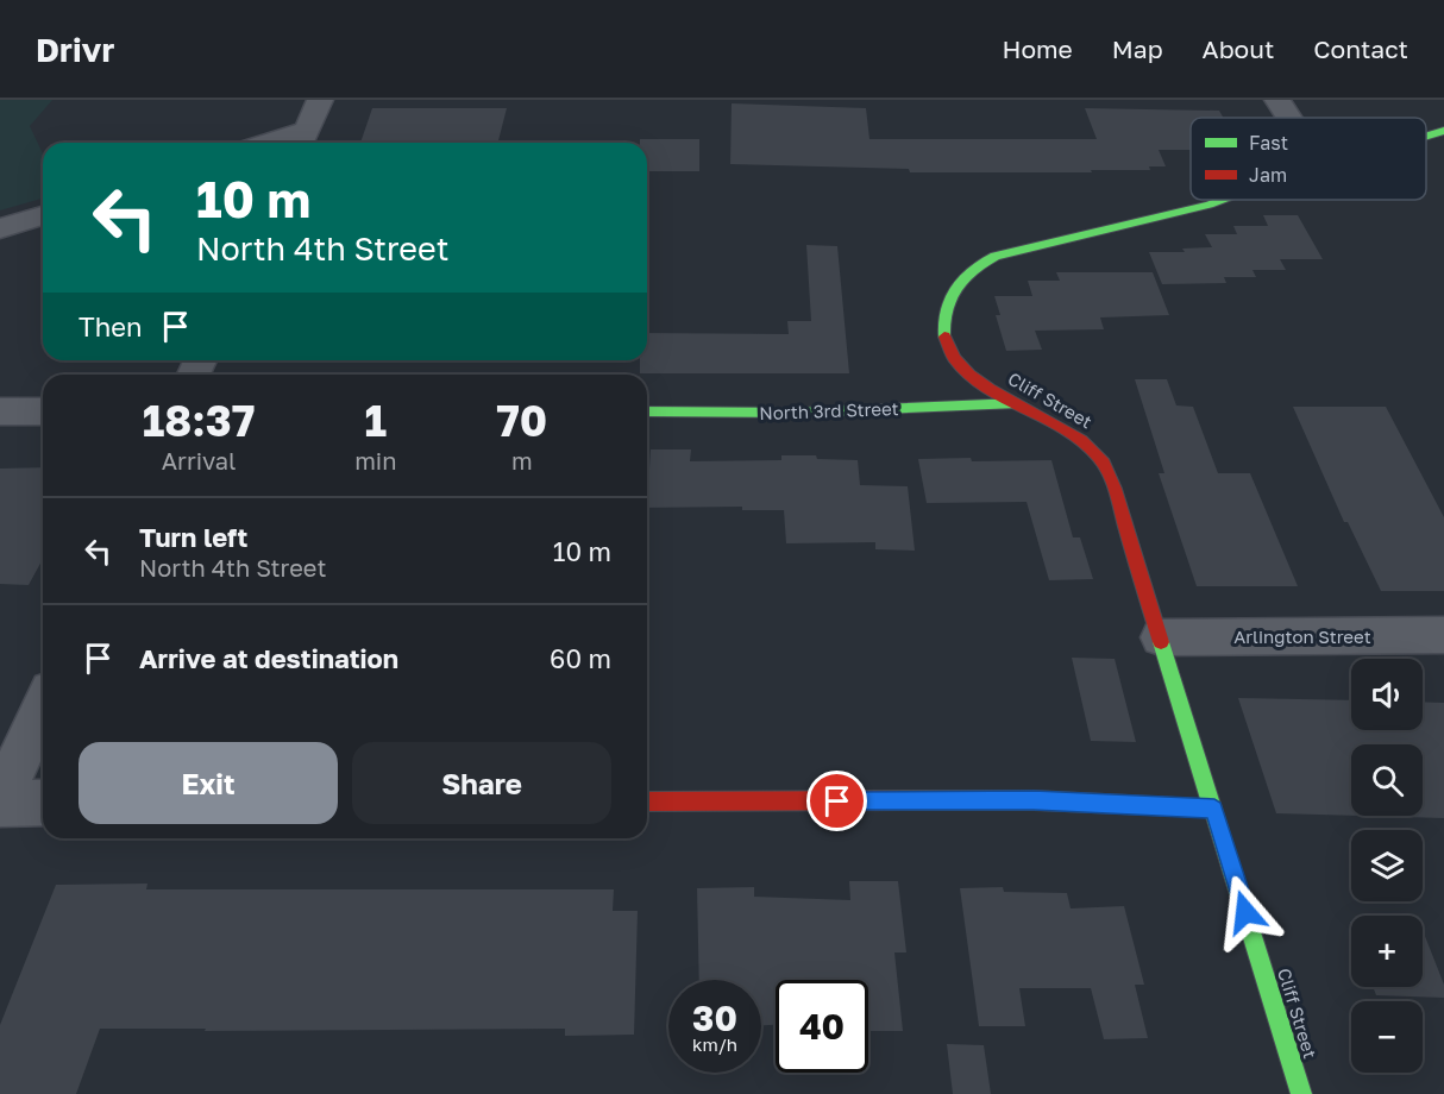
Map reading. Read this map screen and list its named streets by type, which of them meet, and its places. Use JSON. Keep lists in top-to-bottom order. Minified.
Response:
{"streets":{"street":["Cliff Street","North 3rd Street","Arlington Street"]},"crossings":[["Cliff Street","North 3rd Street"],["Cliff Street","Arlington Street"]],"legend":["Fast","Jam"],"page":{"header":"Drivr","nav":["Home","Map","About","Contact"],"turn":["10 m","North 4th Street"],"then":"Then","eta":["18:37","Arrival","1","min","70","m"],"list":[{"name":"Turn left","note":"North 4th Street","value":"10 m"},{"name":"Arrive at destination","value":"60 m"}],"map_buttons":["+","−"],"buttons":["Exit","Share"],"speed":"30 km/h","limit":"40"}}
